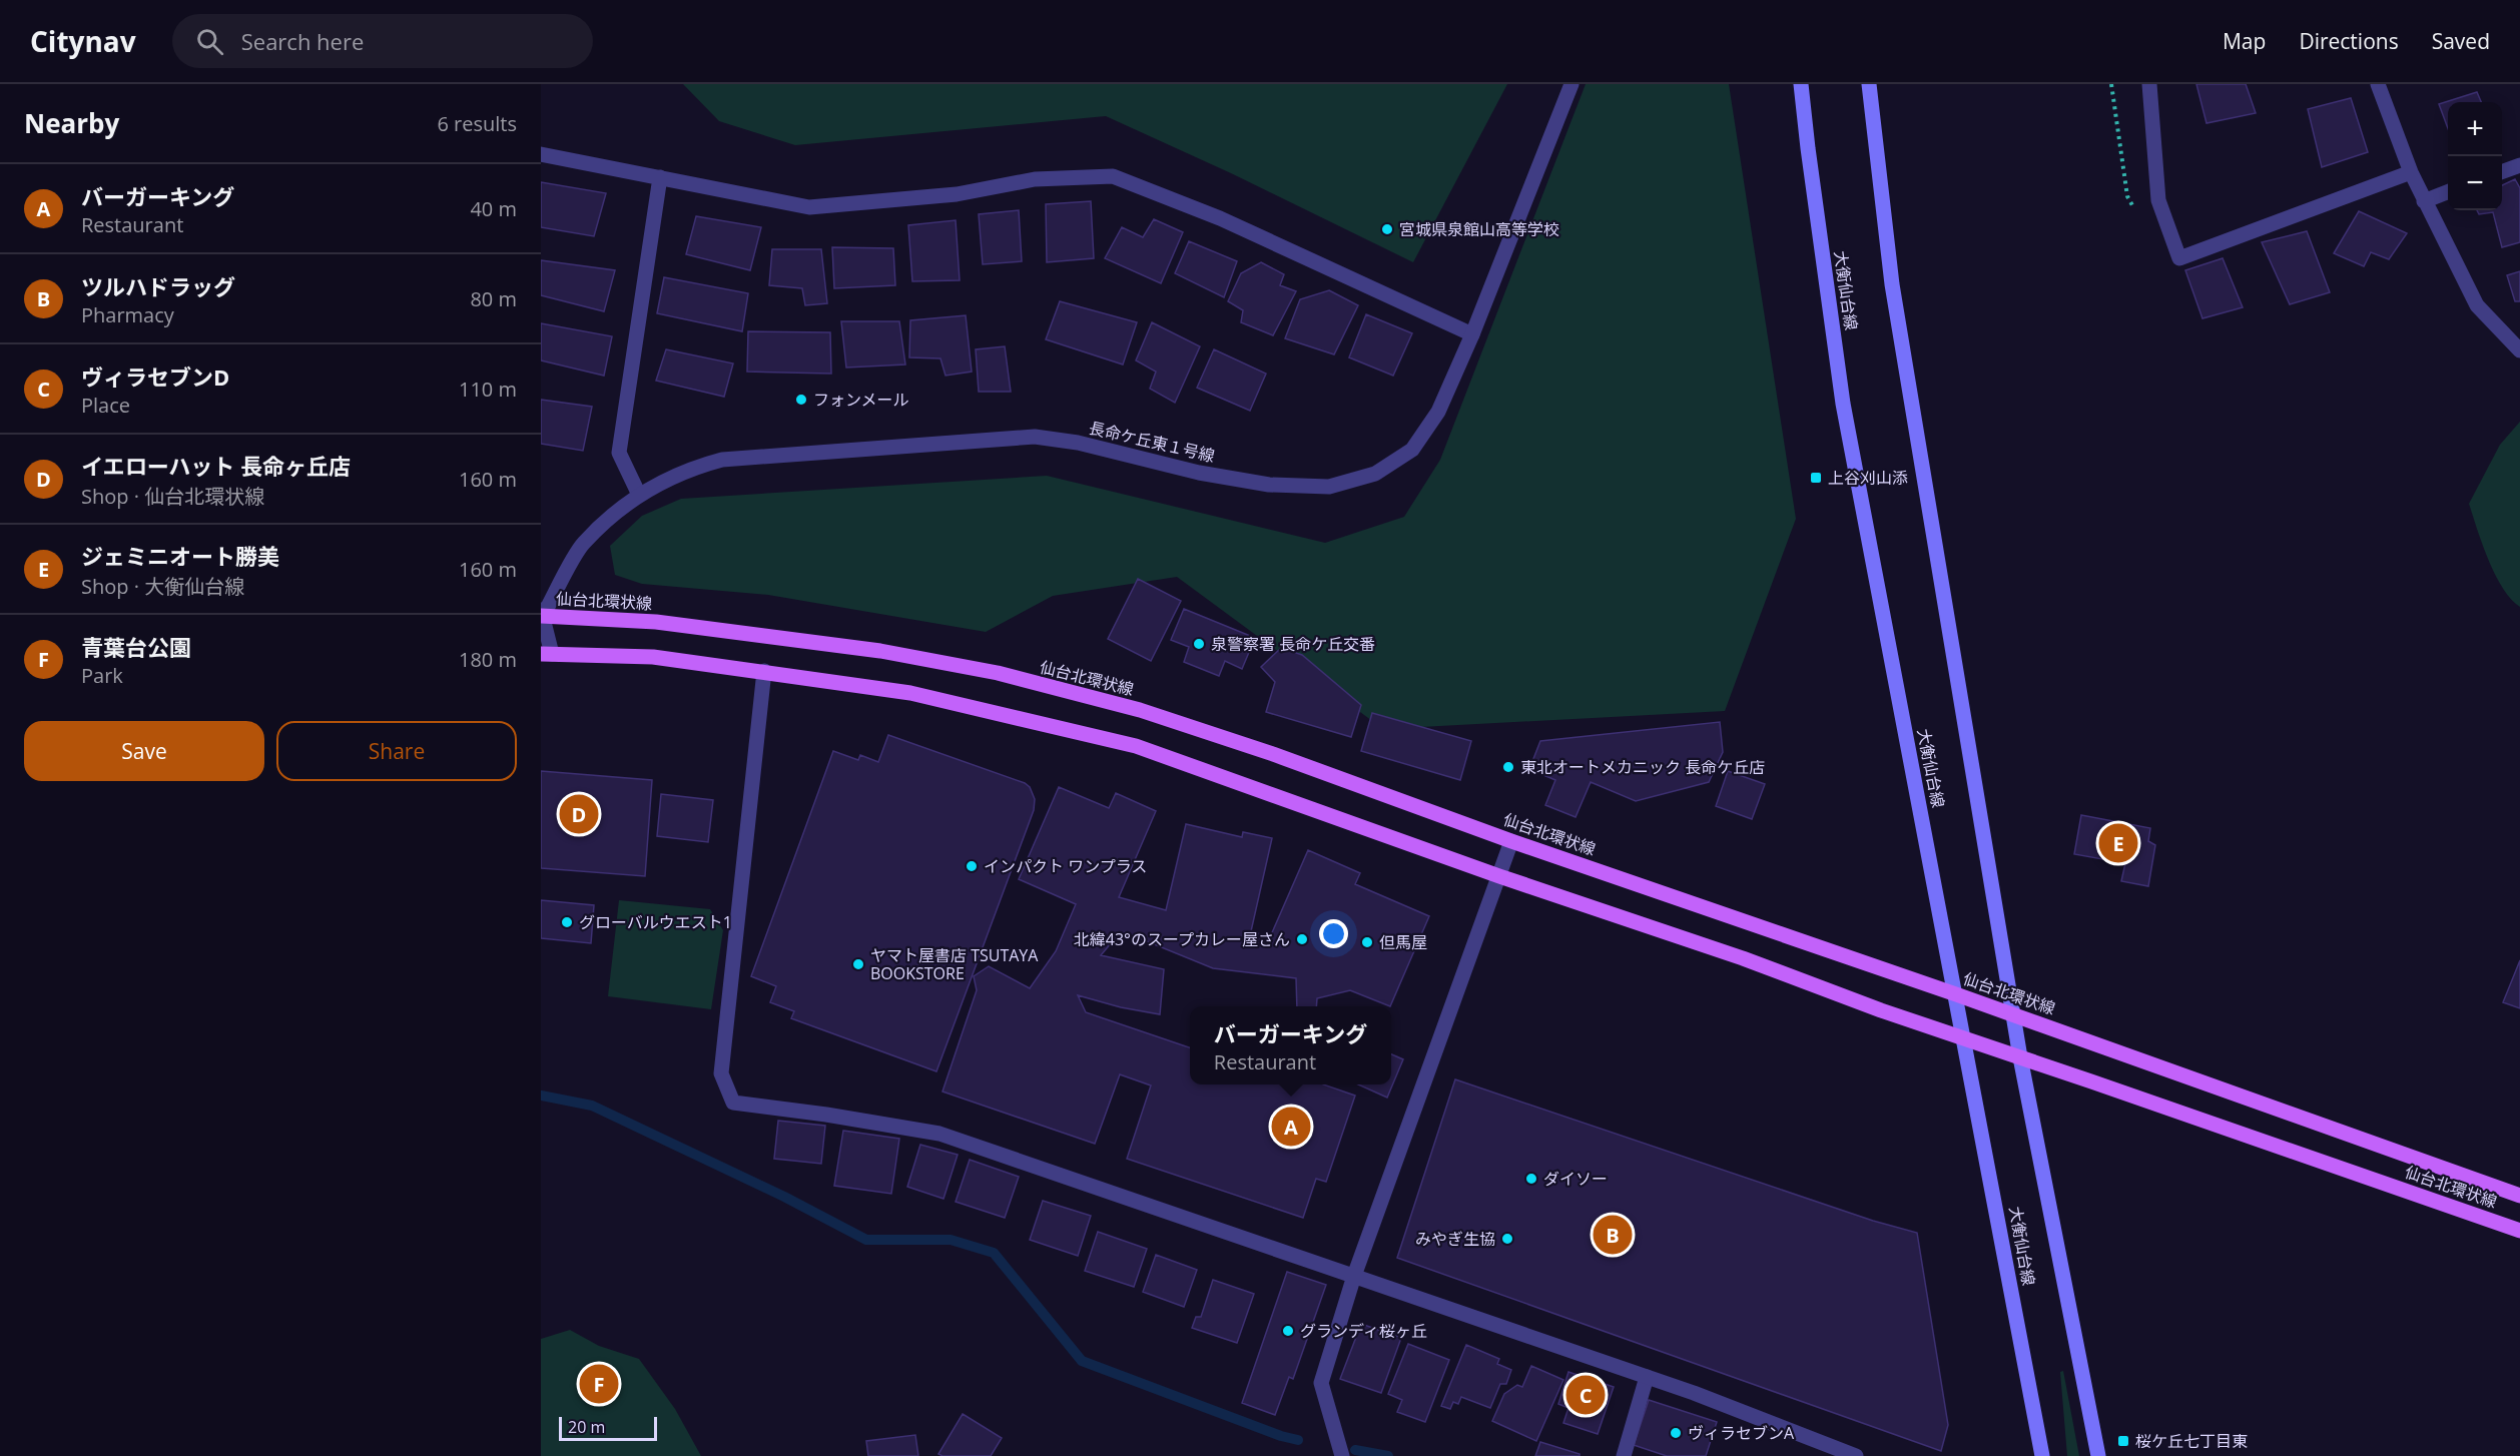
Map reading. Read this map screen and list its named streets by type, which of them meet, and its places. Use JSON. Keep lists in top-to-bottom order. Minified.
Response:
{"streets":{"main road":["大衡仙台線","仙台北環状線"],"street":["長命ケ丘東１号線"]},"crossings":[["大衡仙台線","仙台北環状線"],["長命ケ丘東１号線","仙台北環状線"]],"places":{"other":["宮城県泉館山高等学校","フォンメール","泉警察署 長命ケ丘交番","東北オートメカニック 長命ケ丘店","インパクト ワンプラス","グローバルウエスト1","北緯43°のスープカレー屋さん","但馬屋","ヤマト屋書店 TSUTAYA BOOKSTORE","ダイソー","みやぎ生協","グランディ桜ヶ丘","ヴィラセブンA"],"transit":["上谷刈山添","桜ケ丘七丁目東"]},"scale_bar":"20 m","page":{"header":"Citynav","search":"Search here","nav":["Map","Directions","Saved"],"heading":["Nearby","6 results"],"map_buttons":["+","−"],"list":[{"mark":"A","name":"バーガーキング","note":"Restaurant","value":"40 m"},{"mark":"B","name":"ツルハドラッグ","note":"Pharmacy","value":"80 m"},{"mark":"C","name":"ヴィラセブンD","note":"Place","value":"110 m"},{"mark":"D","name":"イエローハット 長命ヶ丘店","note":"Shop · 仙台北環状線","value":"160 m"},{"mark":"E","name":"ジェミニオート勝美","note":"Shop · 大衡仙台線","value":"160 m"},{"mark":"F","name":"青葉台公園","note":"Park","value":"180 m"}],"buttons":["Save","Share"],"pins":["D","E","A","B","F","C"],"popup":["バーガーキング","Restaurant"],"scale":"20 m"}}
